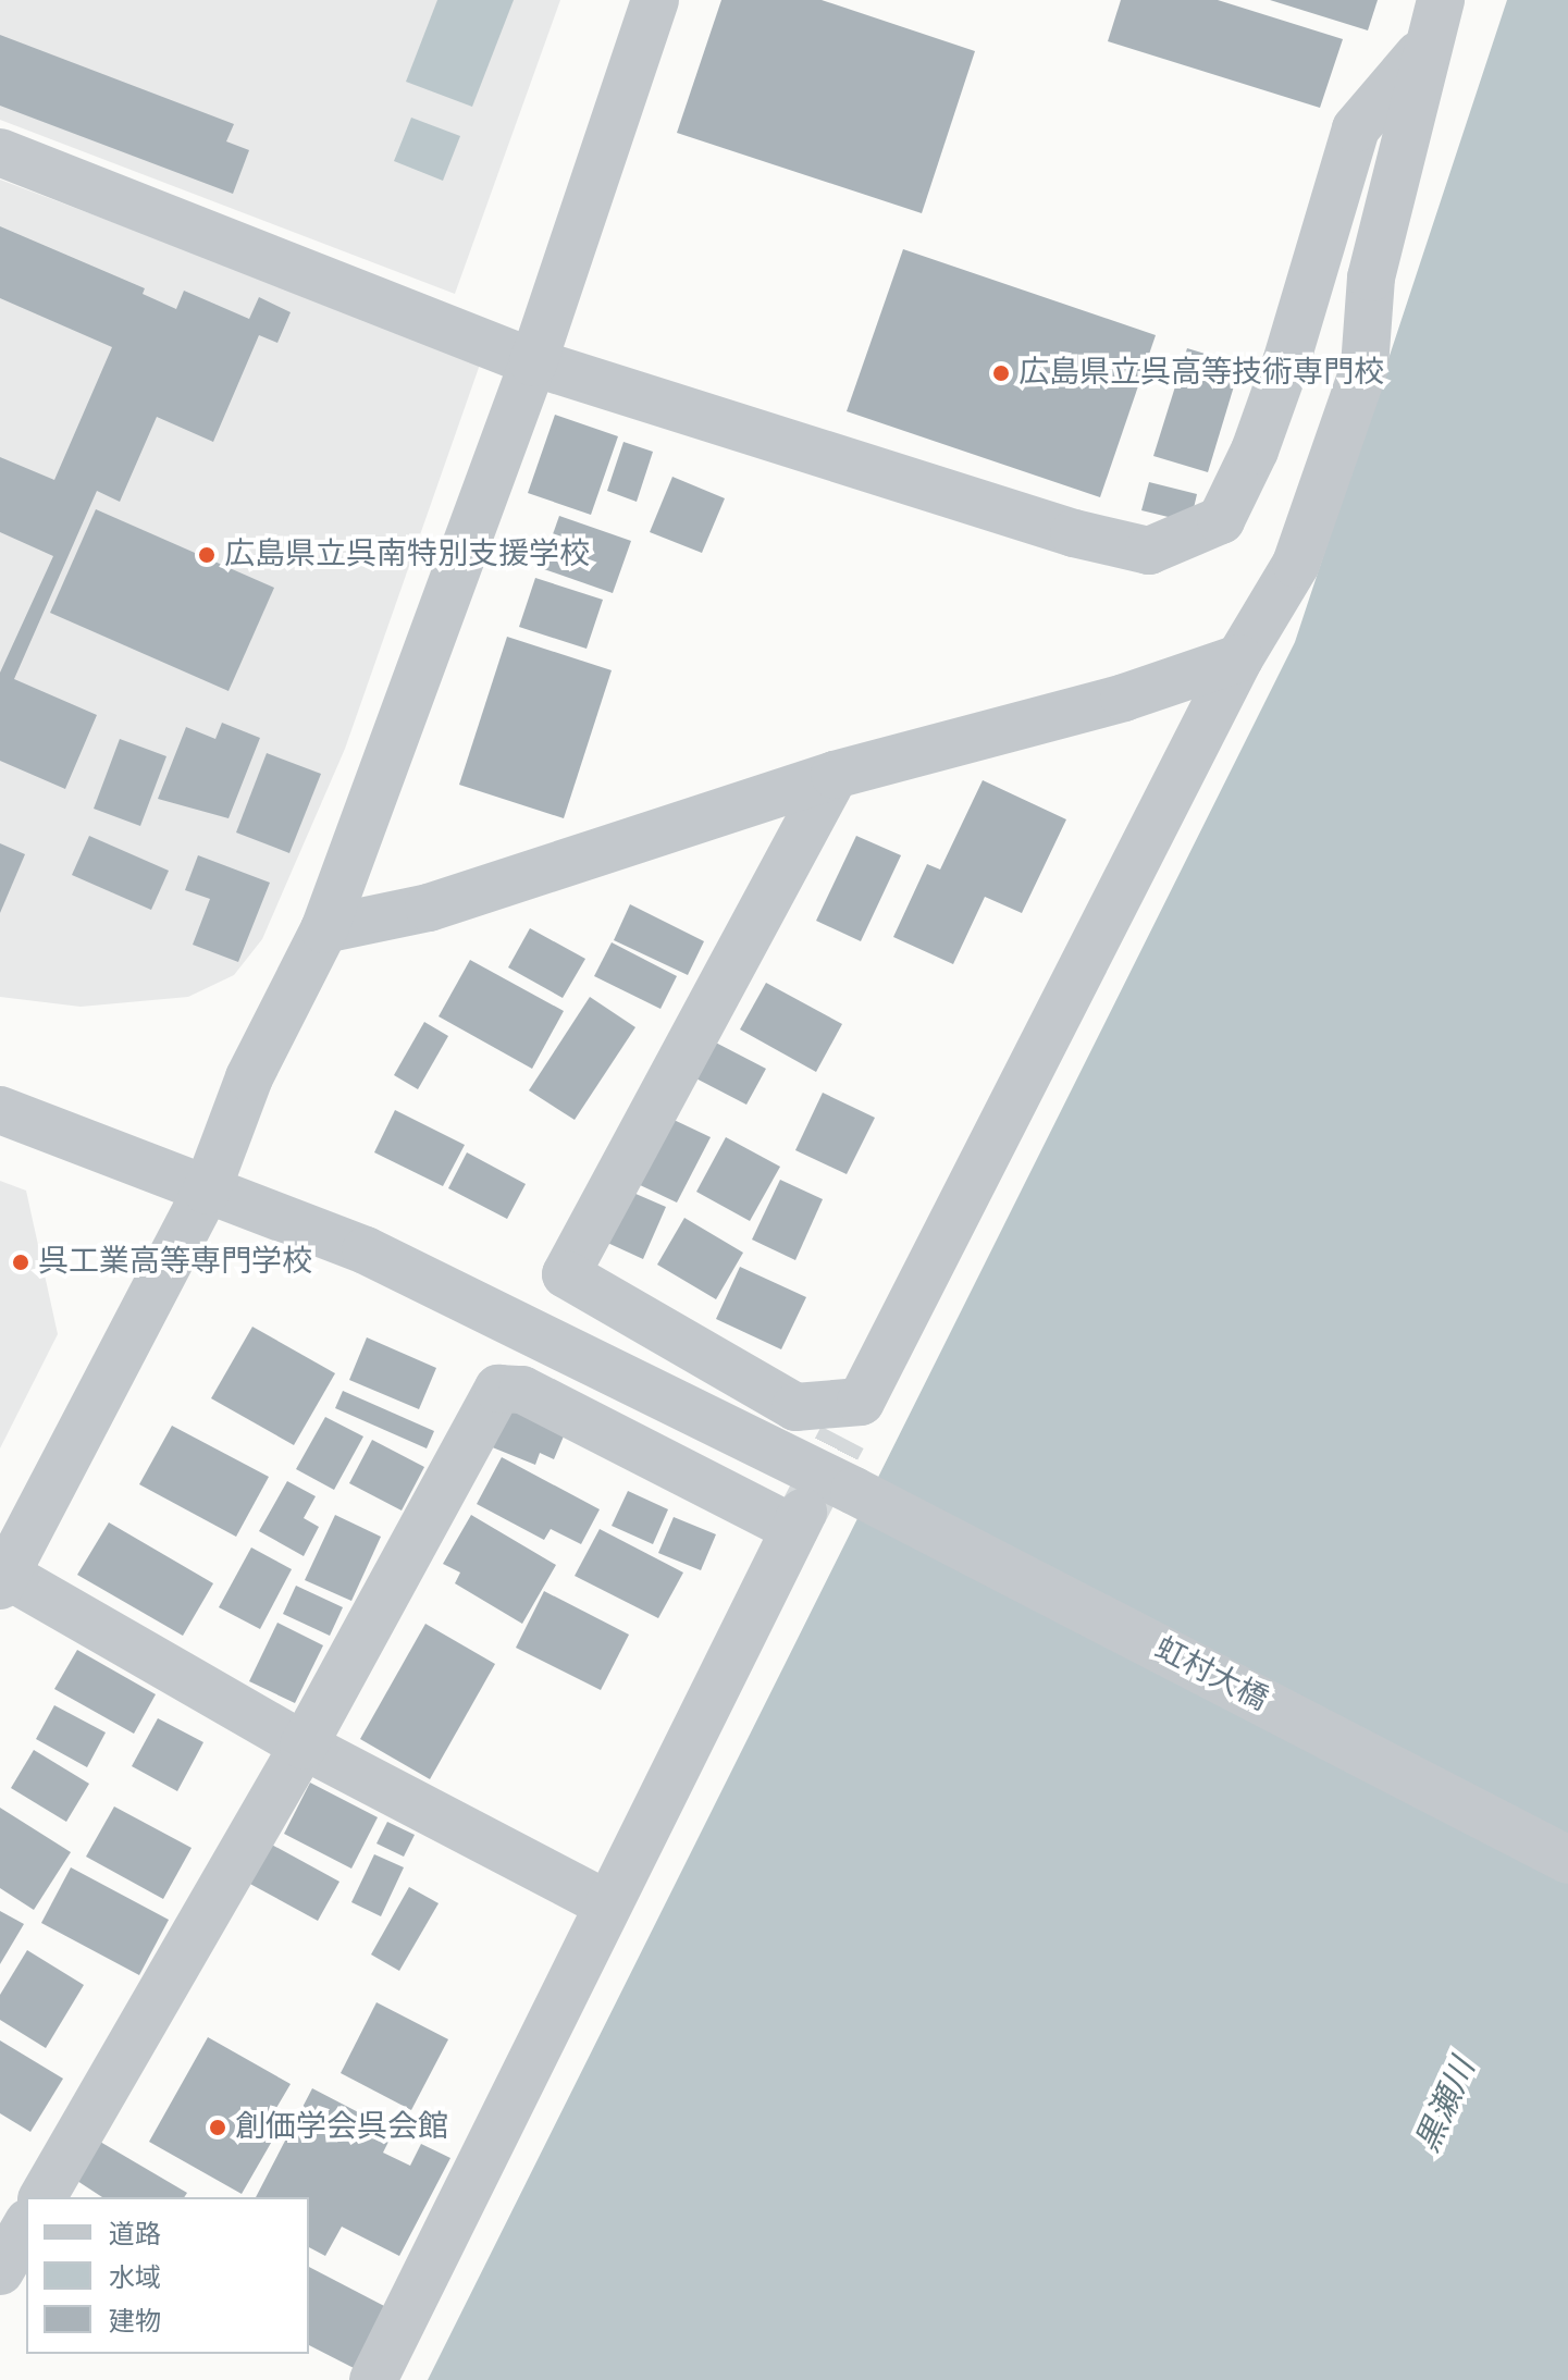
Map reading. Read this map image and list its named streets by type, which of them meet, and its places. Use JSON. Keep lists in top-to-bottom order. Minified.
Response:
{"streets":{"street":["虹村大橋"]},"water":["黒瀬川"],"places":["広島県立呉高等技術専門校","広島県立呉南特別支援学校","呉工業高等専門学校","創価学会呉会館"],"legend":["道路","水域","建物"]}
